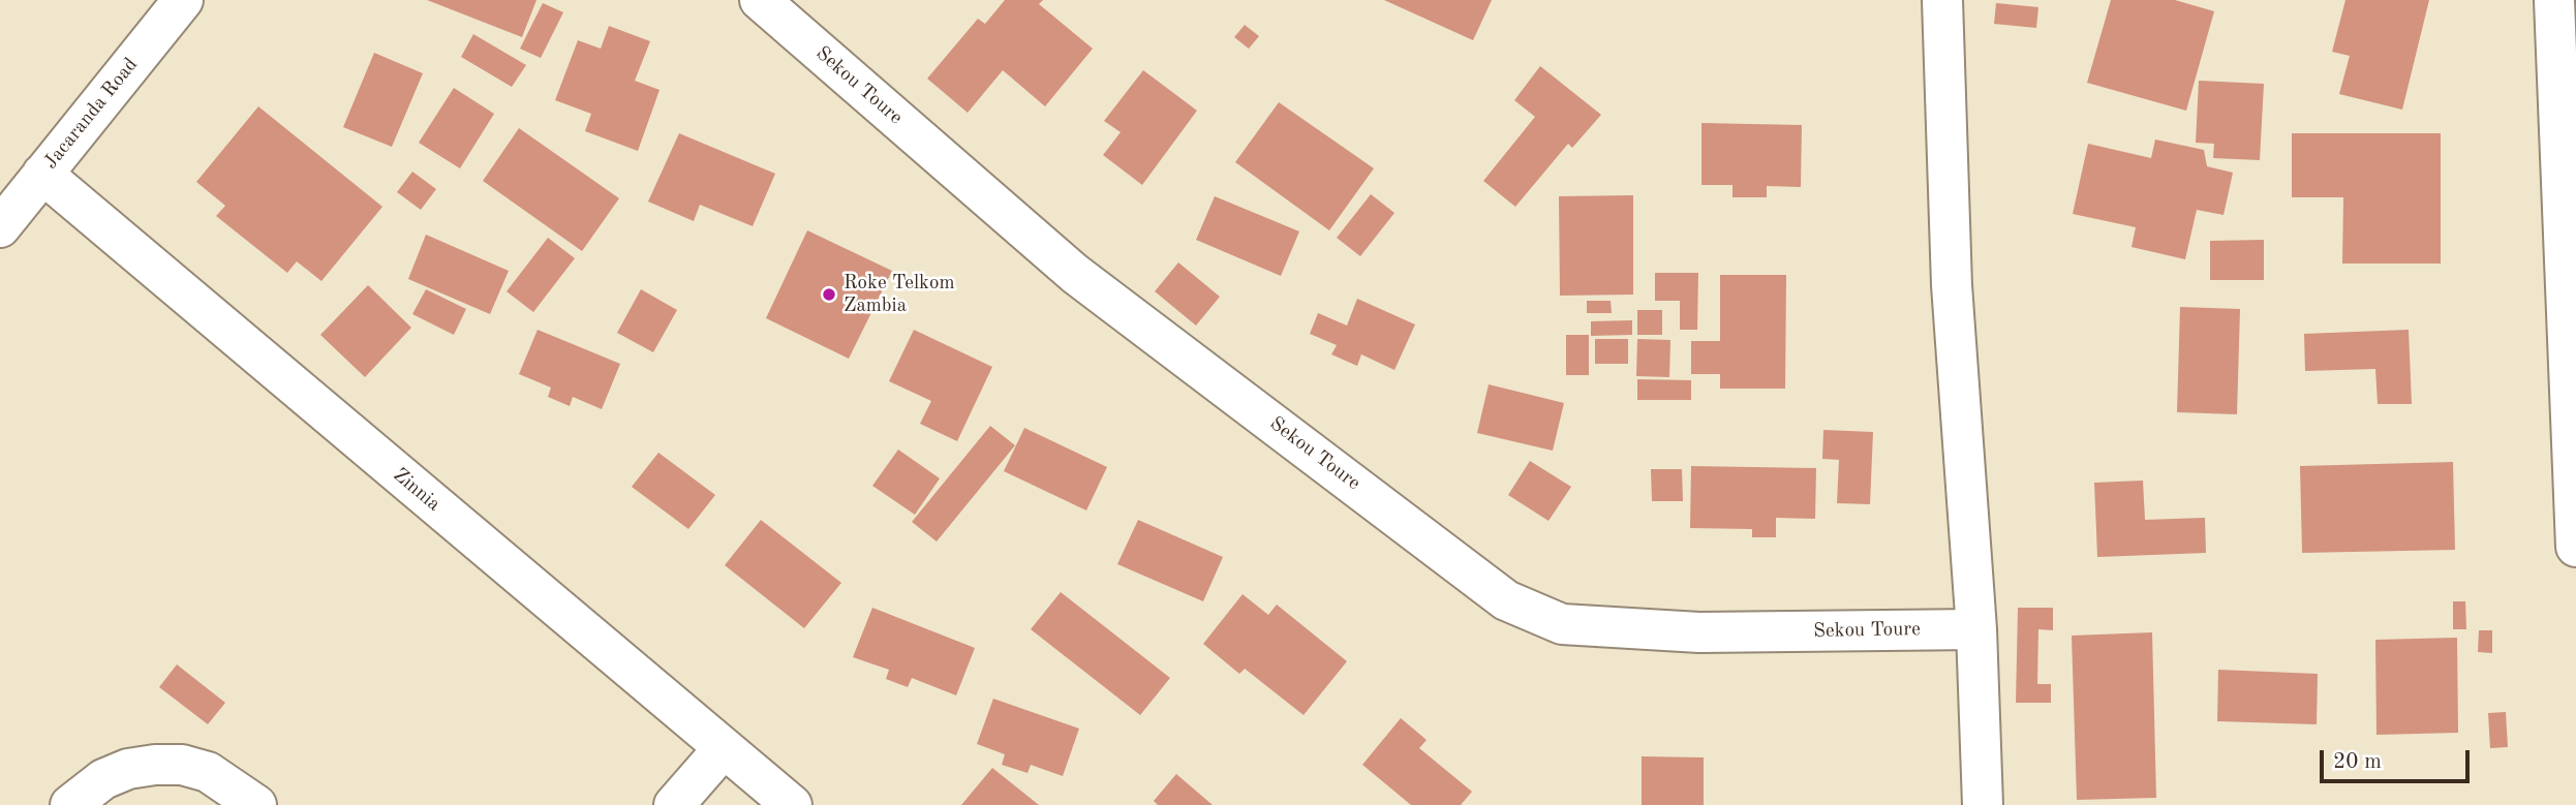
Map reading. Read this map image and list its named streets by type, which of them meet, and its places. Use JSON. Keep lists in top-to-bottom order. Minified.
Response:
{"streets":{"street":["Sekou Toure","Jacaranda Road","Zinnia"]},"crossings":[["Jacaranda Road","Zinnia"]],"places":["Roke Telkom Zambia"],"scale_bar":"20 m"}
